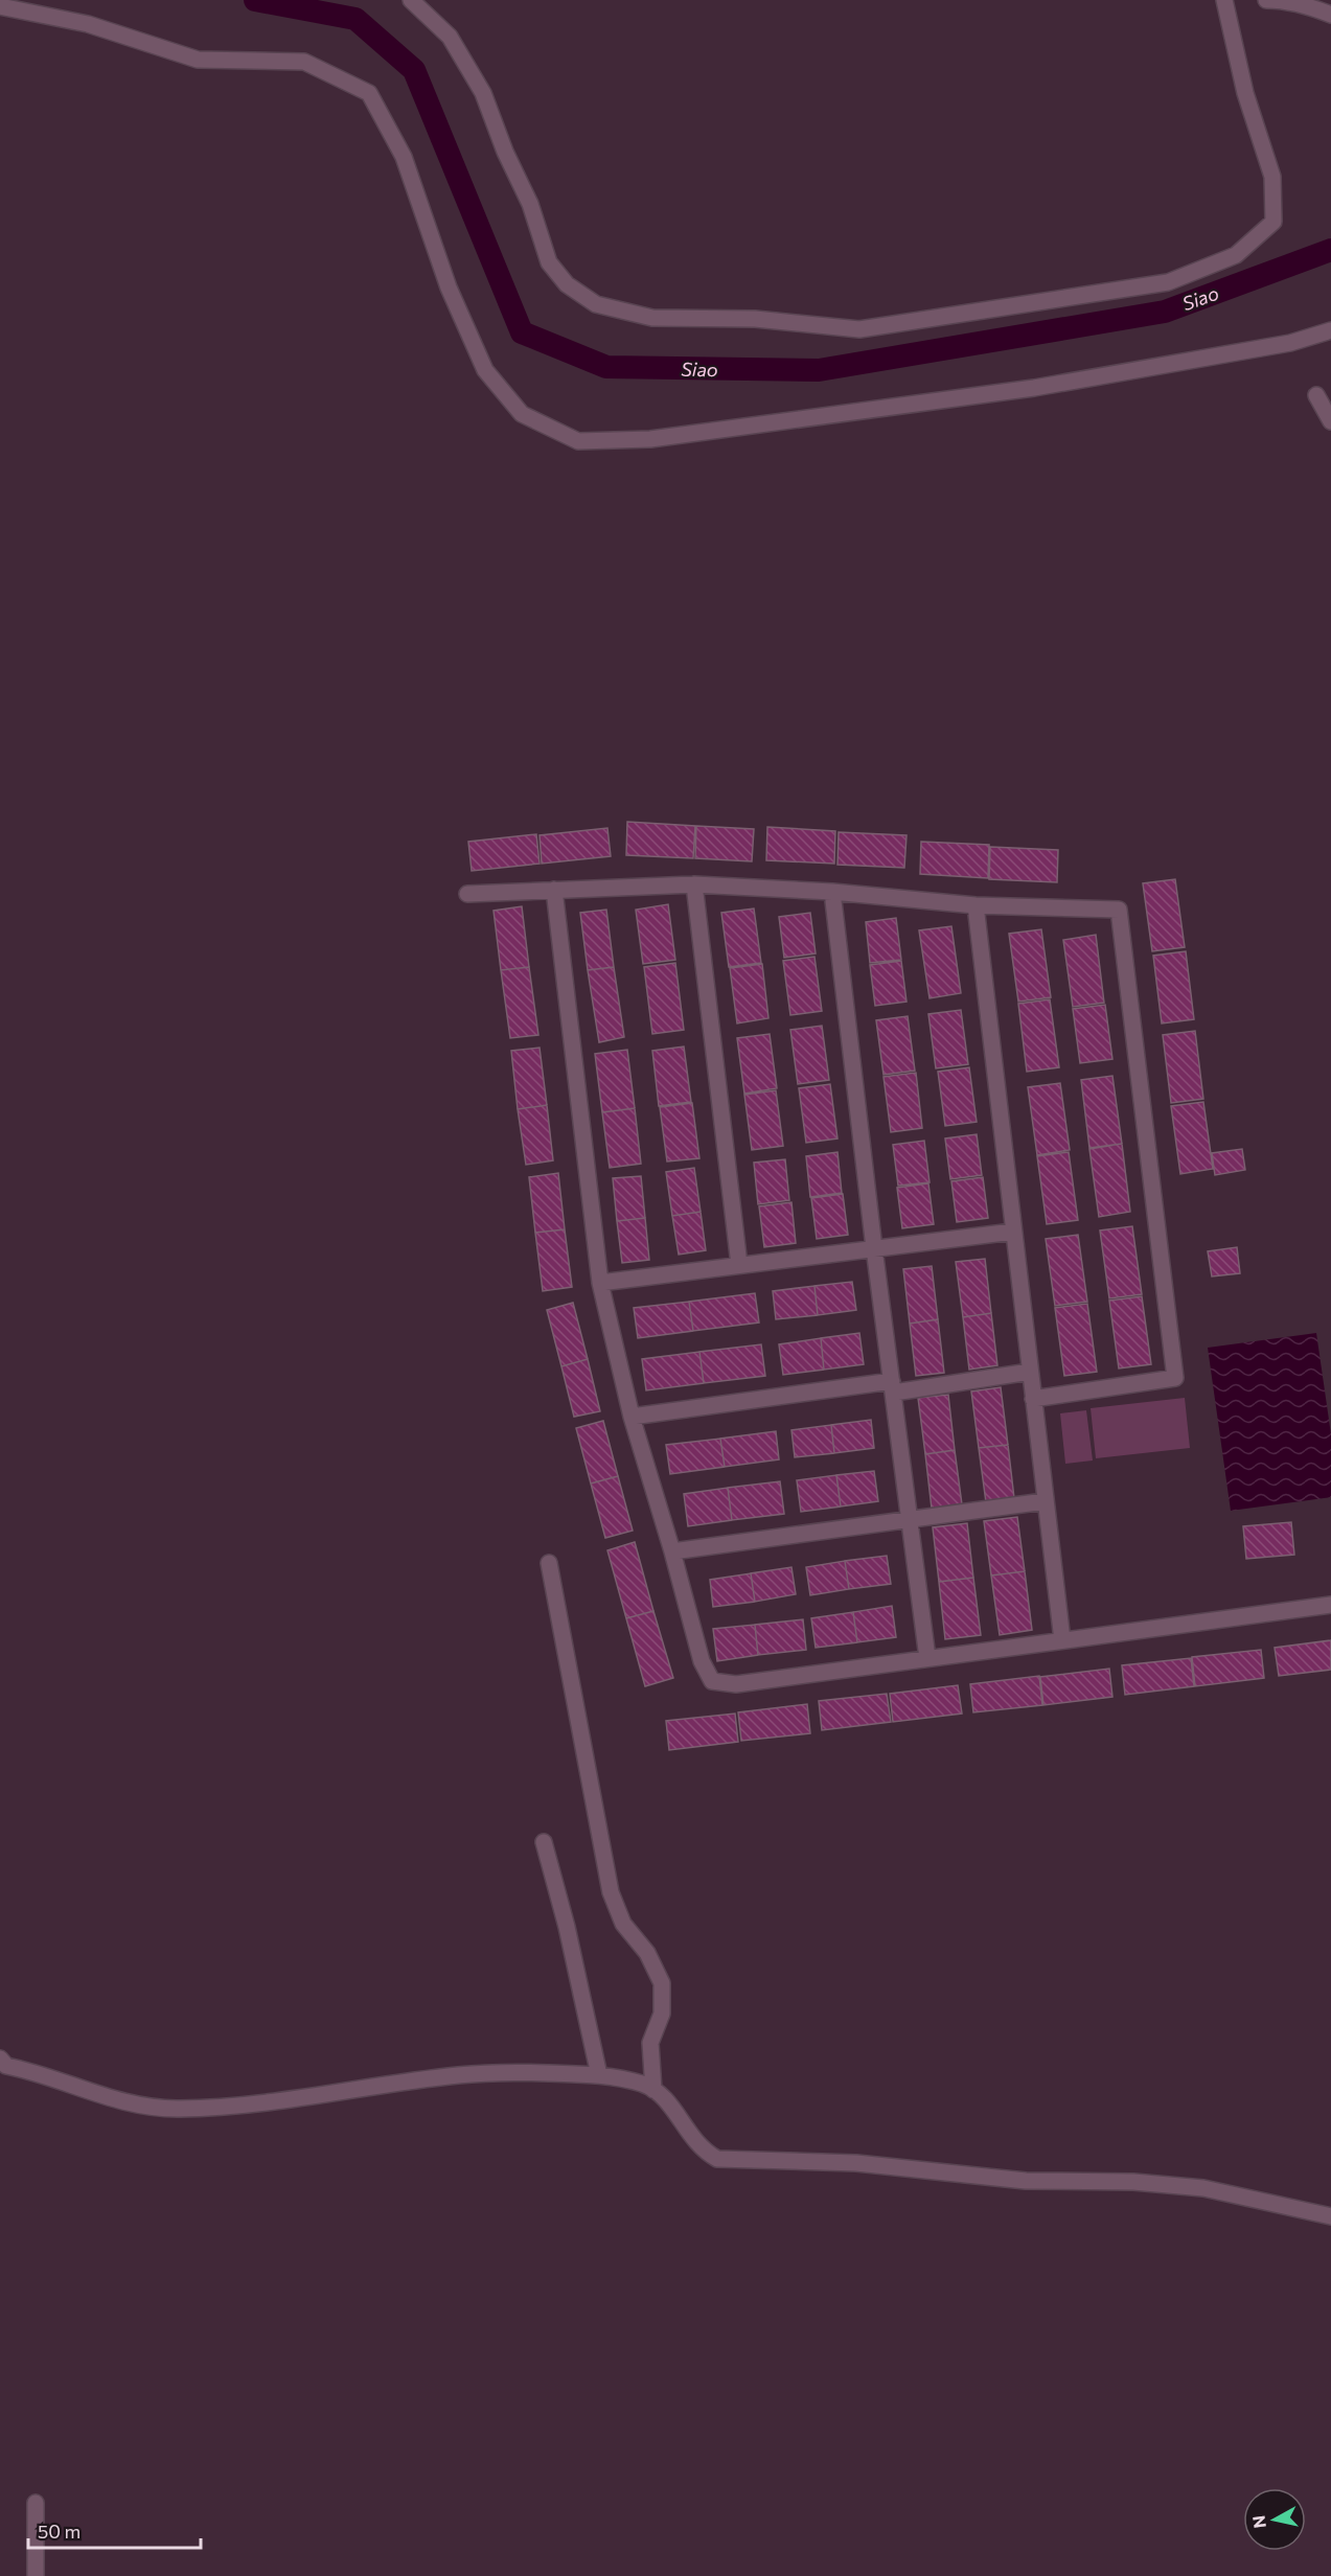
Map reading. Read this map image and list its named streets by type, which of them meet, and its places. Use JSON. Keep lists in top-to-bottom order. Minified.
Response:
{"water":["Siao"],"scale_bar":"50 m","north":"left"}
